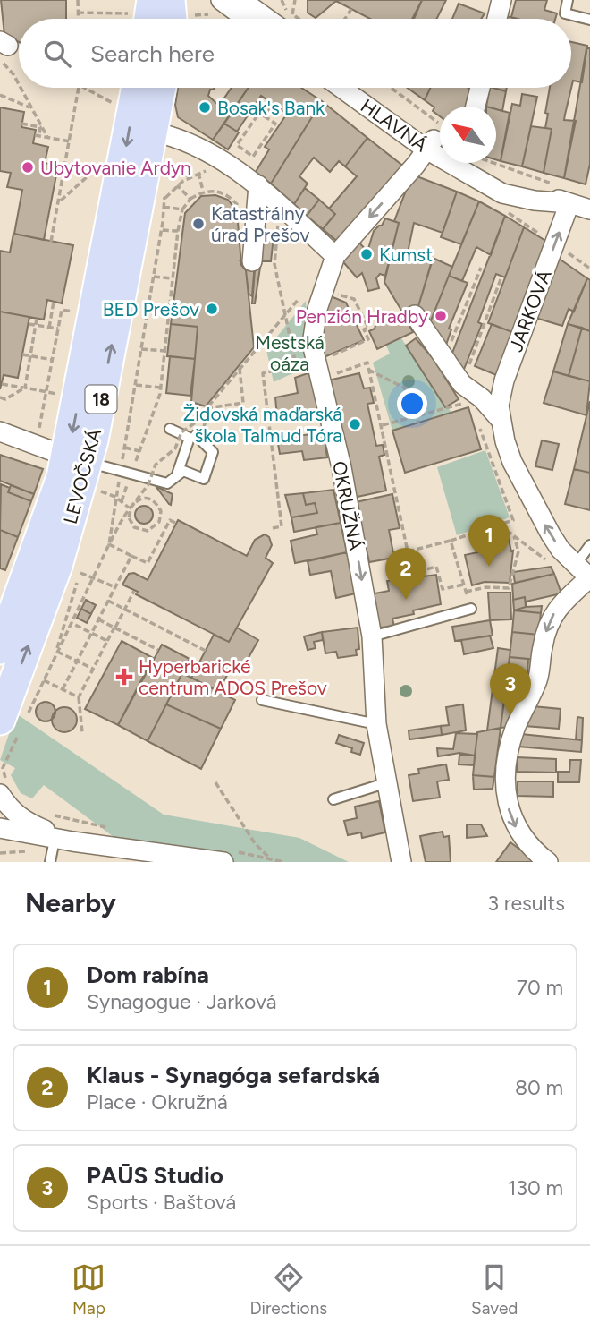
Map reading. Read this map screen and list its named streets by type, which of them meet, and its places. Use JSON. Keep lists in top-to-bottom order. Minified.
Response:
{"streets":{"main road":["18","LEVOČSKÁ"],"street":["HLAVNÁ","JARKOVÁ","OKRUŽNÁ"]},"crossings":[["HLAVNÁ","JARKOVÁ"]],"one_way":["OKRUŽNÁ"],"parks":["Mestská oáza"],"places":{"other":["Bosak's Bank","Ubytovanie Ardyn","Katastrálny úrad Prešov","Kumst","BED Prešov","Penzión Hradby","Židovská maďarská škola Talmud Tóra"],"health":["Hyperbarické centrum ADOS Prešov"]},"north":"top left","page":{"search":"Search here","pins":["1","2","3"],"heading":["Nearby","3 results"],"list":[{"mark":"1","name":"Dom rabína","note":"Synagogue · Jarková","value":"70 m"},{"mark":"2","name":"Klaus - Synagóga sefardská","note":"Place · Okružná","value":"80 m"},{"mark":"3","name":"PAŪS Studio","note":"Sports · Baštová","value":"130 m"}],"nav":["Map","Directions","Saved"]}}
